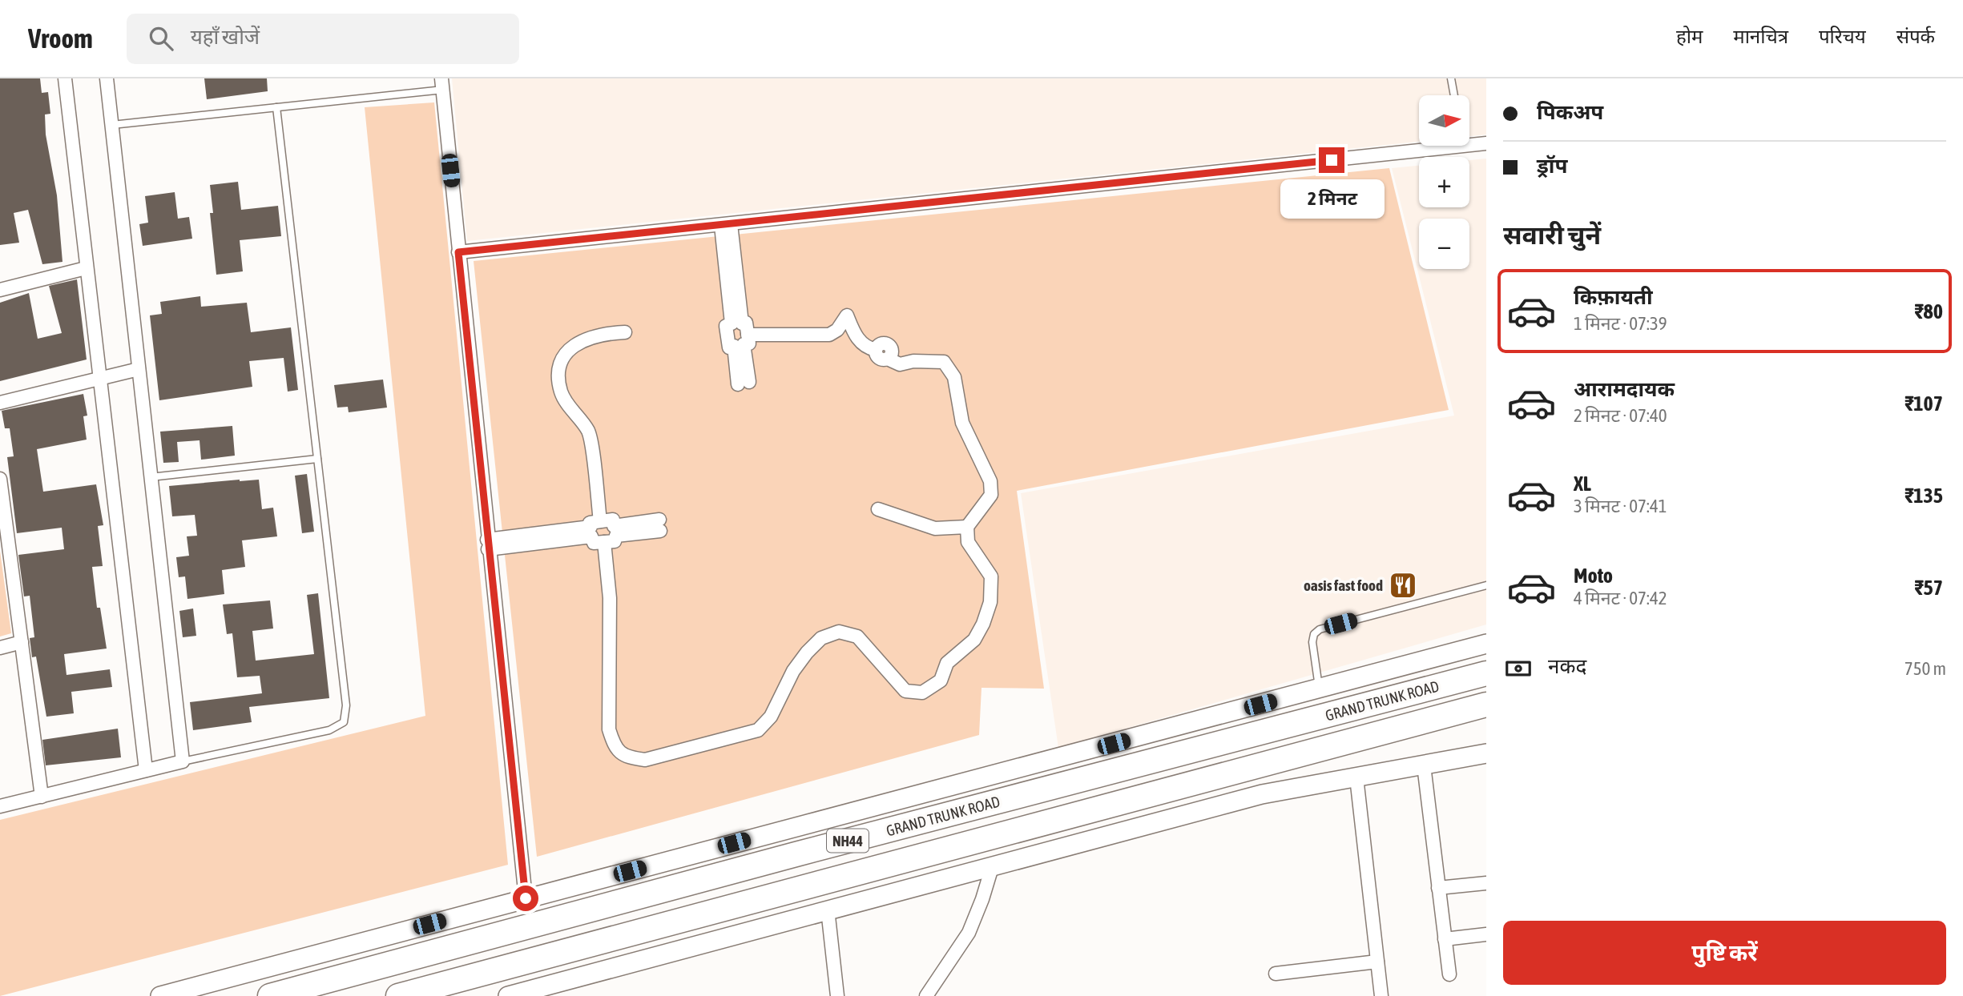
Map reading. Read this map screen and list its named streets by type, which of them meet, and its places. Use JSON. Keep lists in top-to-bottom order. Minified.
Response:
{"streets":{"highway":["GRAND TRUNK ROAD","NH44"]},"places":{"restaurant":["oasis fast food"]},"north":"right","page":{"header":"Vroom","search":"यहाँ खोजें","nav":["होम","मानचित्र","परिचय","संपर्क"],"banner":["पिकअप","ड्रॉप"],"map_buttons":["+","−"],"bubble":"2 मिनट","heading":"सवारी चुनें","list":[{"name":"किफ़ायती","note":"1 मिनट · 07:39","value":"₹80"},{"name":"आरामदायक","note":"2 मिनट · 07:40","value":"₹107"},{"name":"XL","note":"3 मिनट · 07:41","value":"₹135"},{"name":"Moto","note":"4 मिनट · 07:42","value":"₹57"}],"pay":["नकद","750 m"],"buttons":"पुष्टि करें"}}
